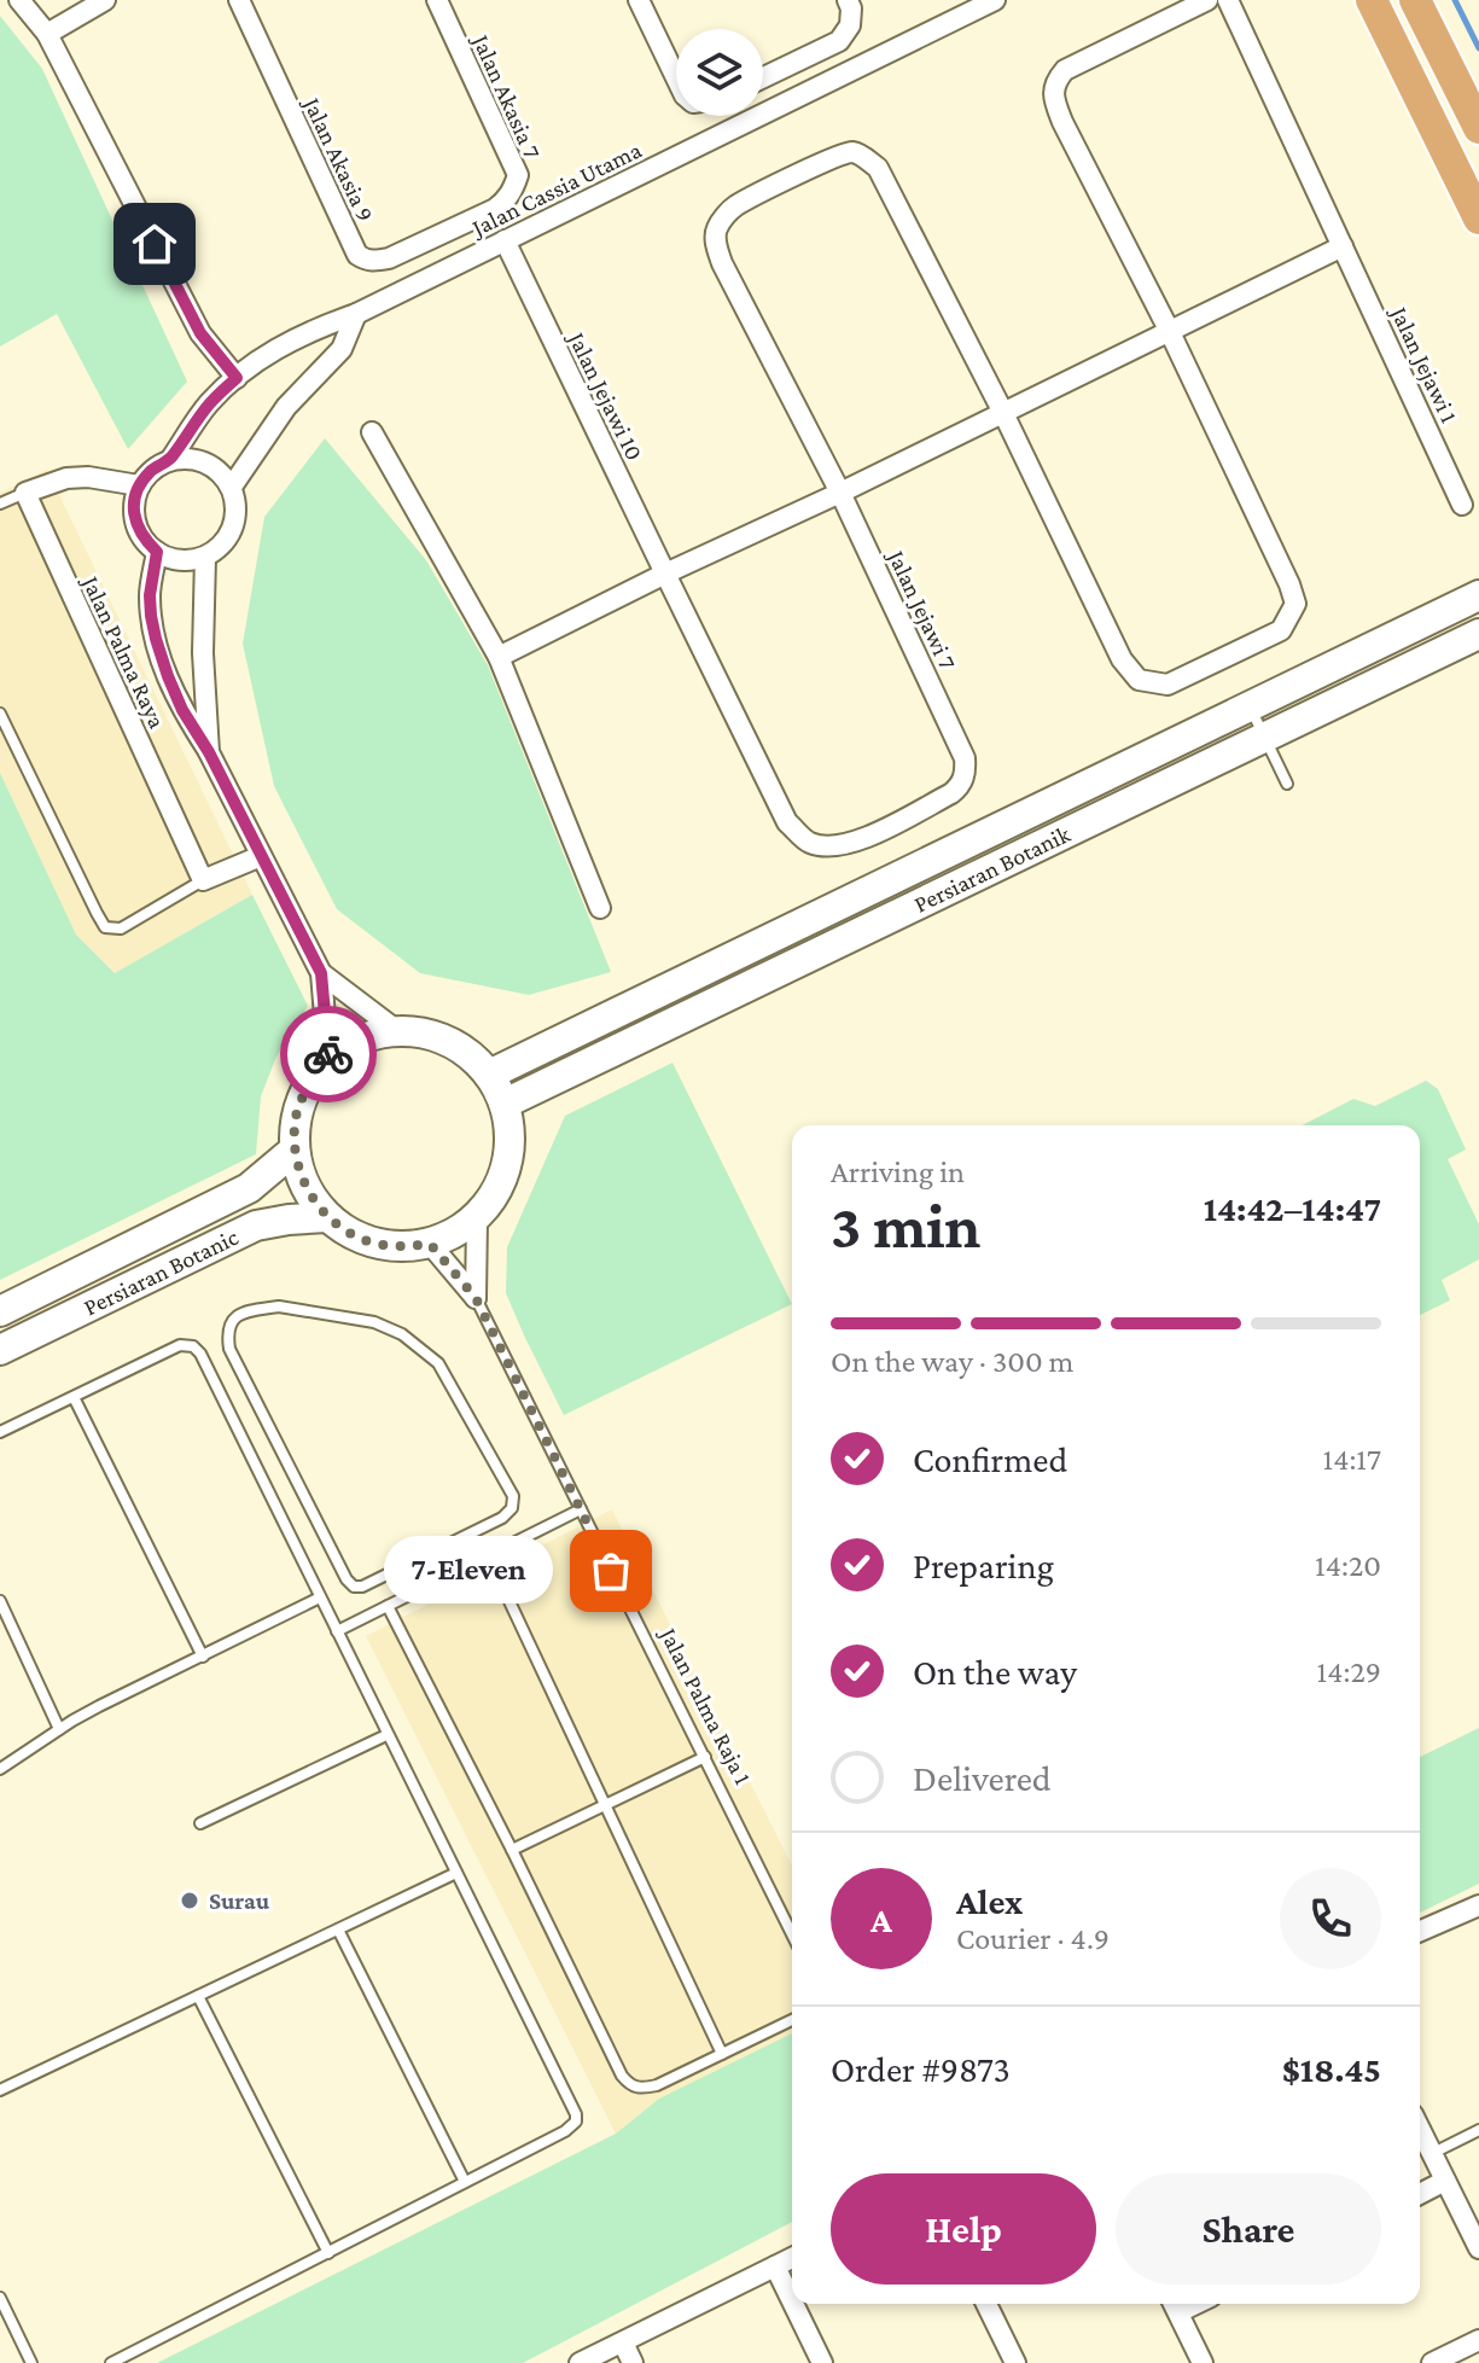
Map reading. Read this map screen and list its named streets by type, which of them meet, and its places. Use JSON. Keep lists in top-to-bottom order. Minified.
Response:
{"streets":{"main road":["Persiaran Botanik","Persiaran Botanic"],"street":["Jalan Akasia 7","Jalan Akasia 9","Jalan Cassia Utama","Jalan Jejawi 1","Jalan Jejawi 10","Jalan Jejawi 7","Jalan Palma Raya","Jalan Palma Raja 1"]},"crossings":[["Jalan Akasia 7","Jalan Akasia 9"],["Jalan Cassia Utama","Jalan Jejawi 10"],["Jalan Jejawi 10","Jalan Jejawi 7"],["Persiaran Botanik","Persiaran Botanic"],["Persiaran Botanik","Jalan Palma Raja 1"],["Persiaran Botanic","Jalan Palma Raja 1"]],"places":["7-Eleven","Surau"],"page":{"heading":["3 min","Arriving in","14:42–14:47"],"panel":["Alex","Courier · 4.9","Order #9873","$18.45"],"bar":"On the way · 300 m","list":[["Confirmed","14:17"],["Preparing","14:20"],["On the way","14:29"],"Delivered"],"bubble":"7-Eleven","round":"A","buttons":["Help","Share"]}}
